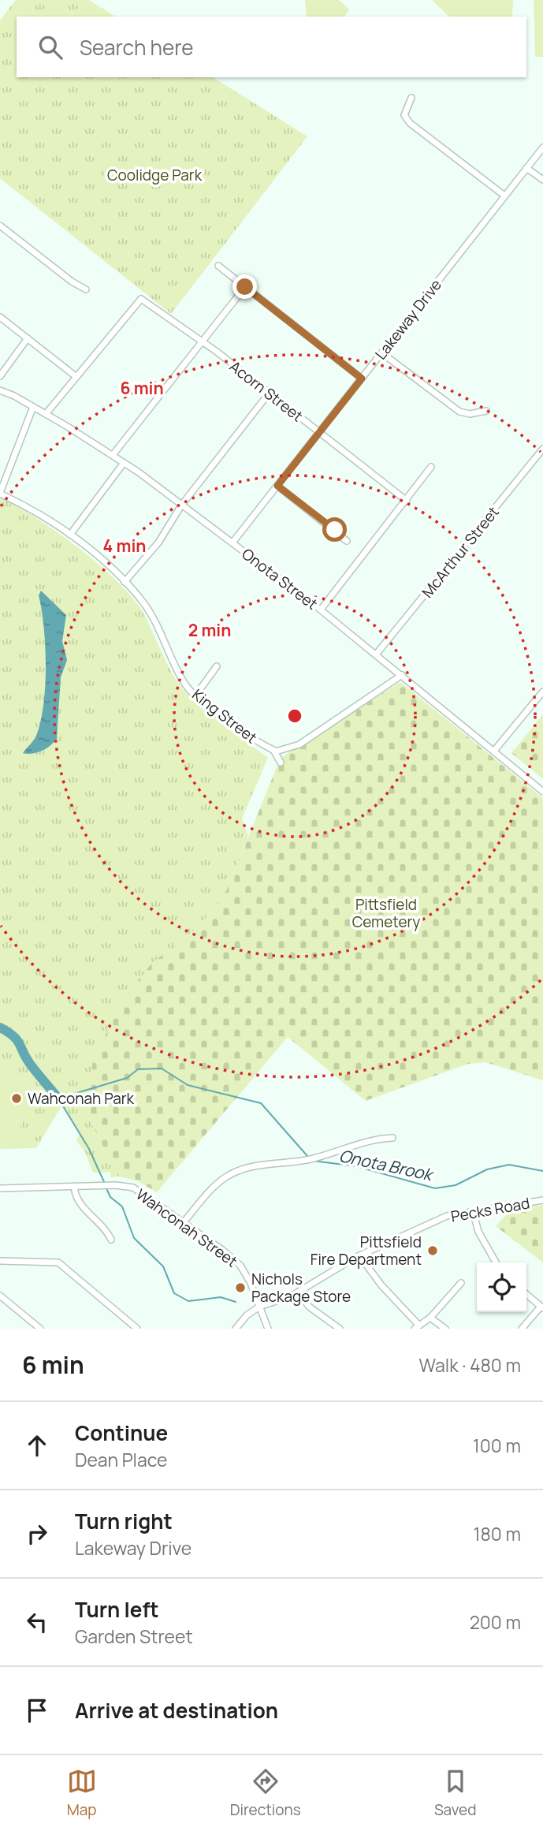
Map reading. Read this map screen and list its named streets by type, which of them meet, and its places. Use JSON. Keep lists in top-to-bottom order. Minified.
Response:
{"streets":{"street":["Lakeway Drive","Acorn Street","McArthur Street","Onota Street","King Street","Pecks Road","Wahconah Street"]},"crossings":[["Lakeway Drive","Acorn Street"],["Lakeway Drive","Onota Street"],["McArthur Street","Onota Street"],["Pecks Road","Wahconah Street"]],"water":["Onota Brook"],"parks":["Coolidge Park","Pittsfield Cemetery"],"places":["Wahconah Park","Pittsfield Fire Department","Nichols Package Store"],"page":{"search":"Search here","heading":["6 min","Walk · 480 m"],"list":[["Continue","Dean Place","100 m"],["Turn right","Lakeway Drive","180 m"],["Turn left","Garden Street","200 m"],"Arrive at destination"],"nav":["Map","Directions","Saved"]},"rings":["6 min","4 min","2 min"]}
